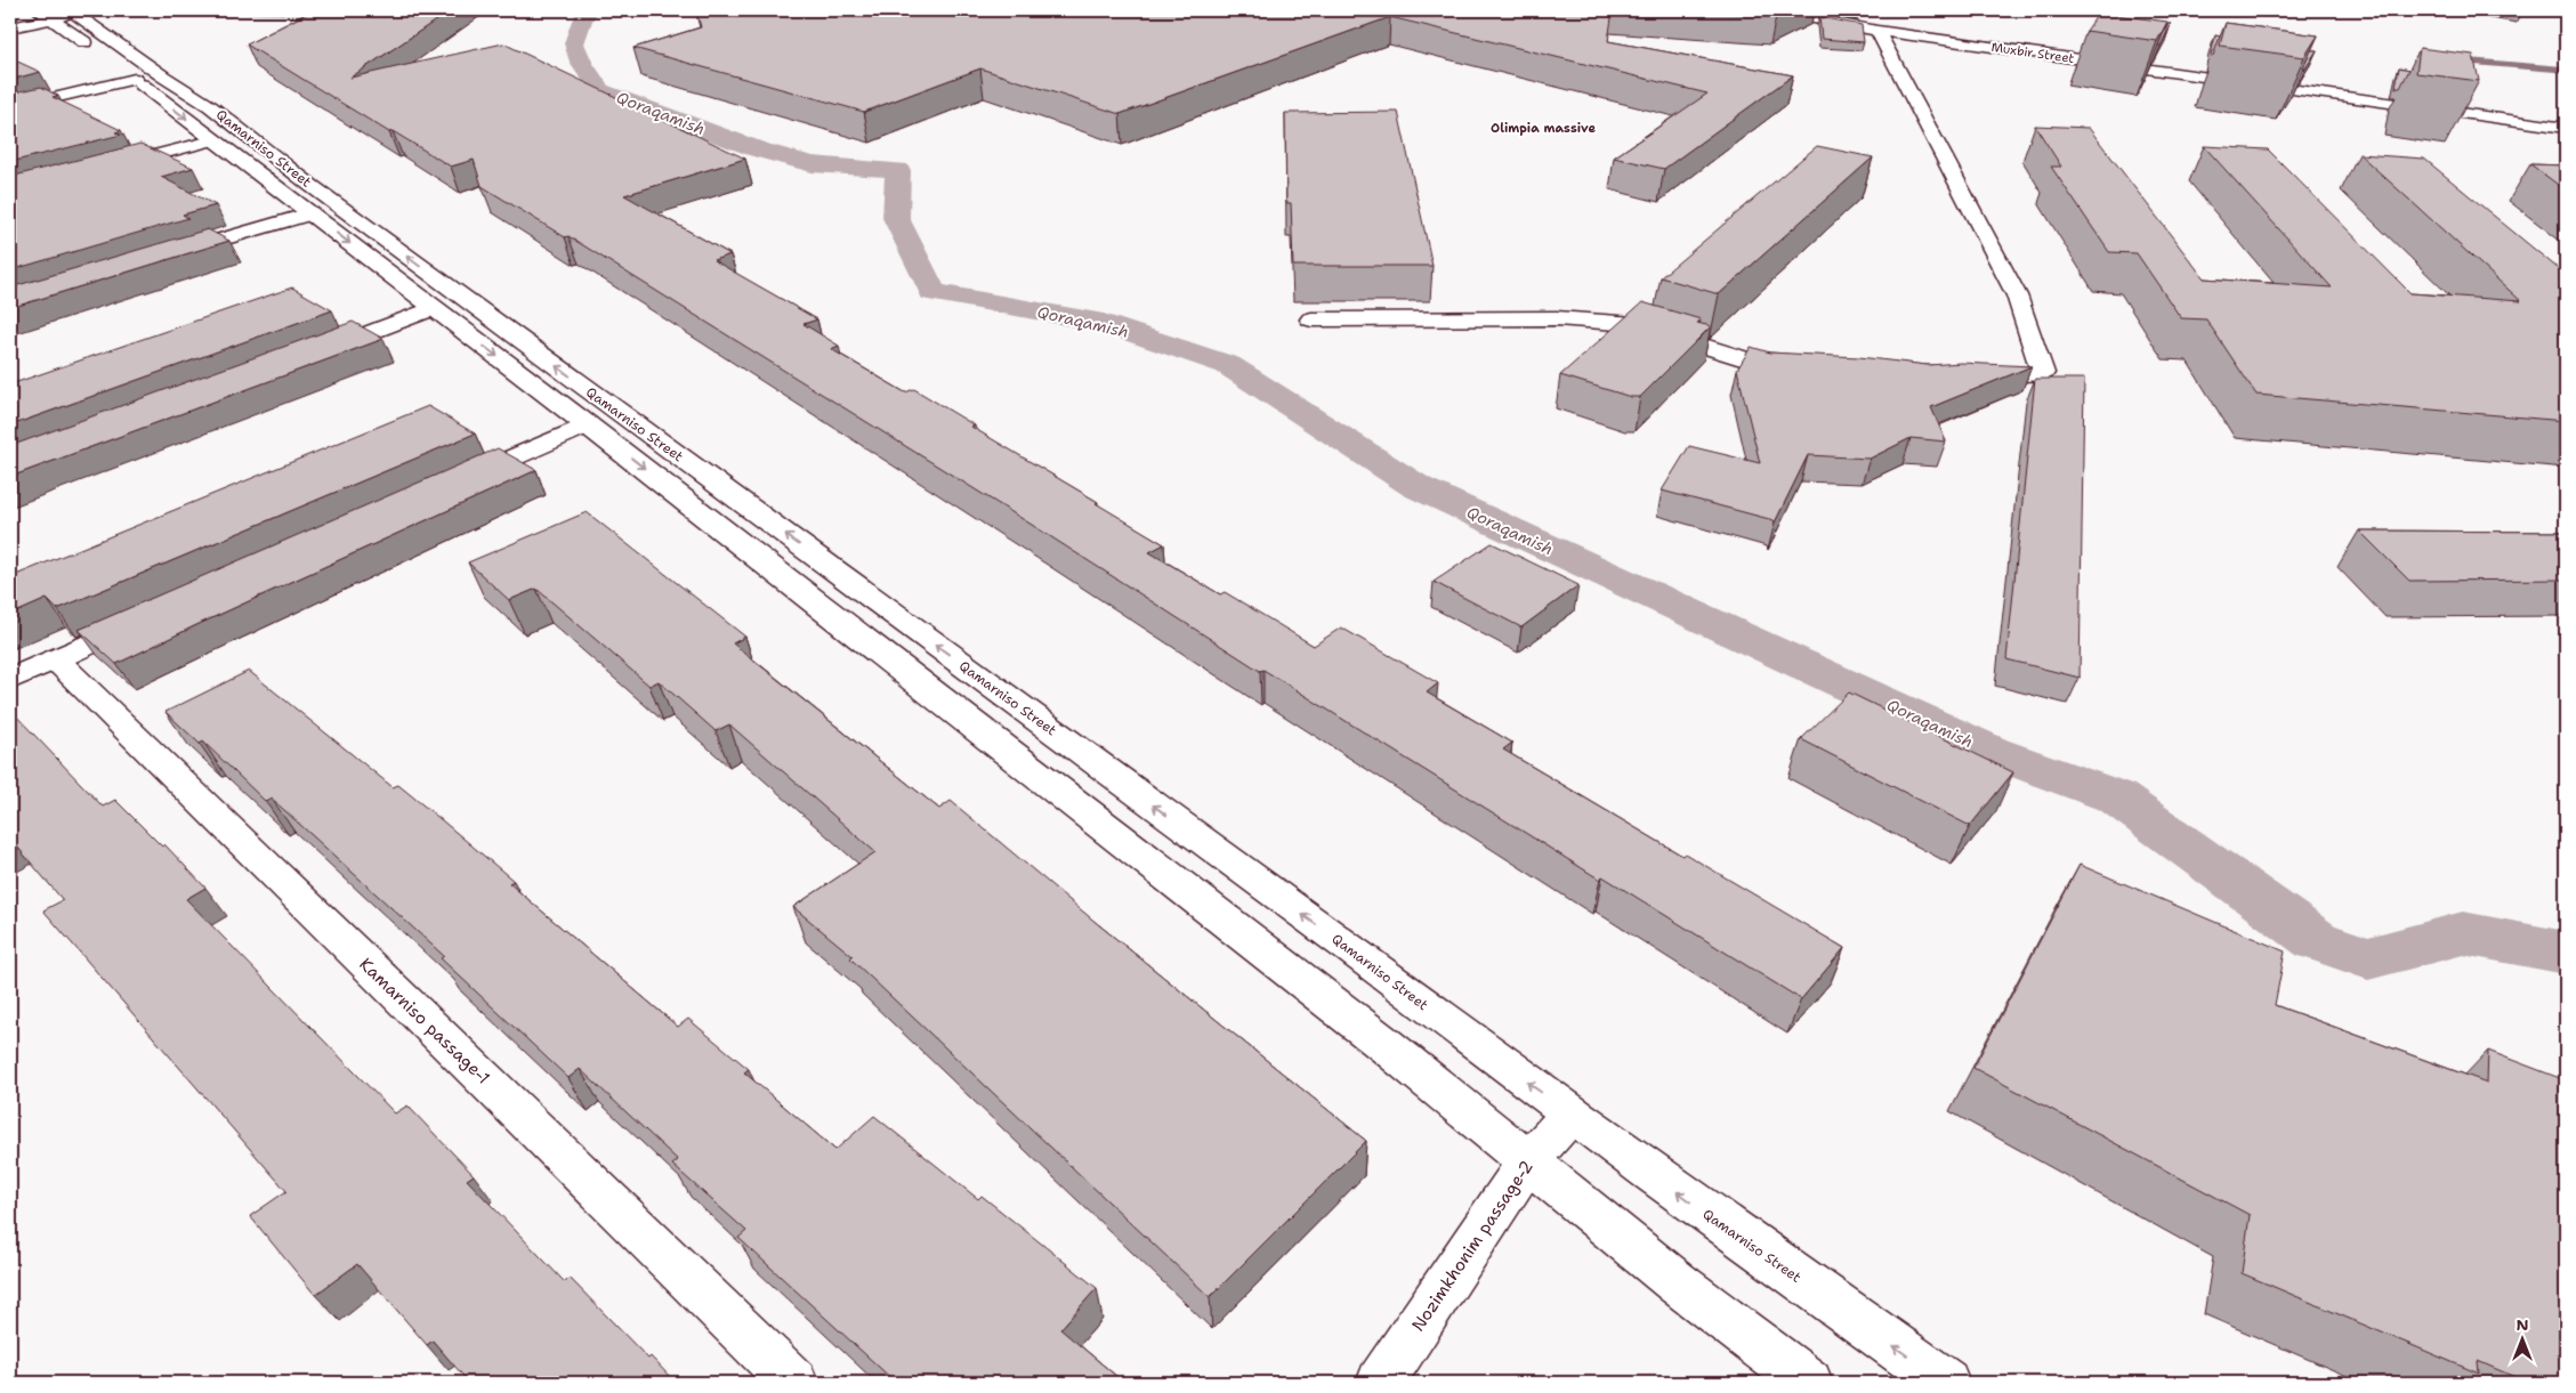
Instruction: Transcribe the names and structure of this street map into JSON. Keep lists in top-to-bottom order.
{
  "streets": {
    "main road": [
      "Muxbir Street",
      "Qamarniso Street",
      "Kamarniso passage-1",
      "Nozimkhonim passage-2"
    ]
  },
  "crossings": [
    ["Qamarniso Street", "Nozimkhonim passage-2"]
  ],
  "districts": ["Olimpia massive"],
  "water": ["Qoraqamish"],
  "north": "top"
}
